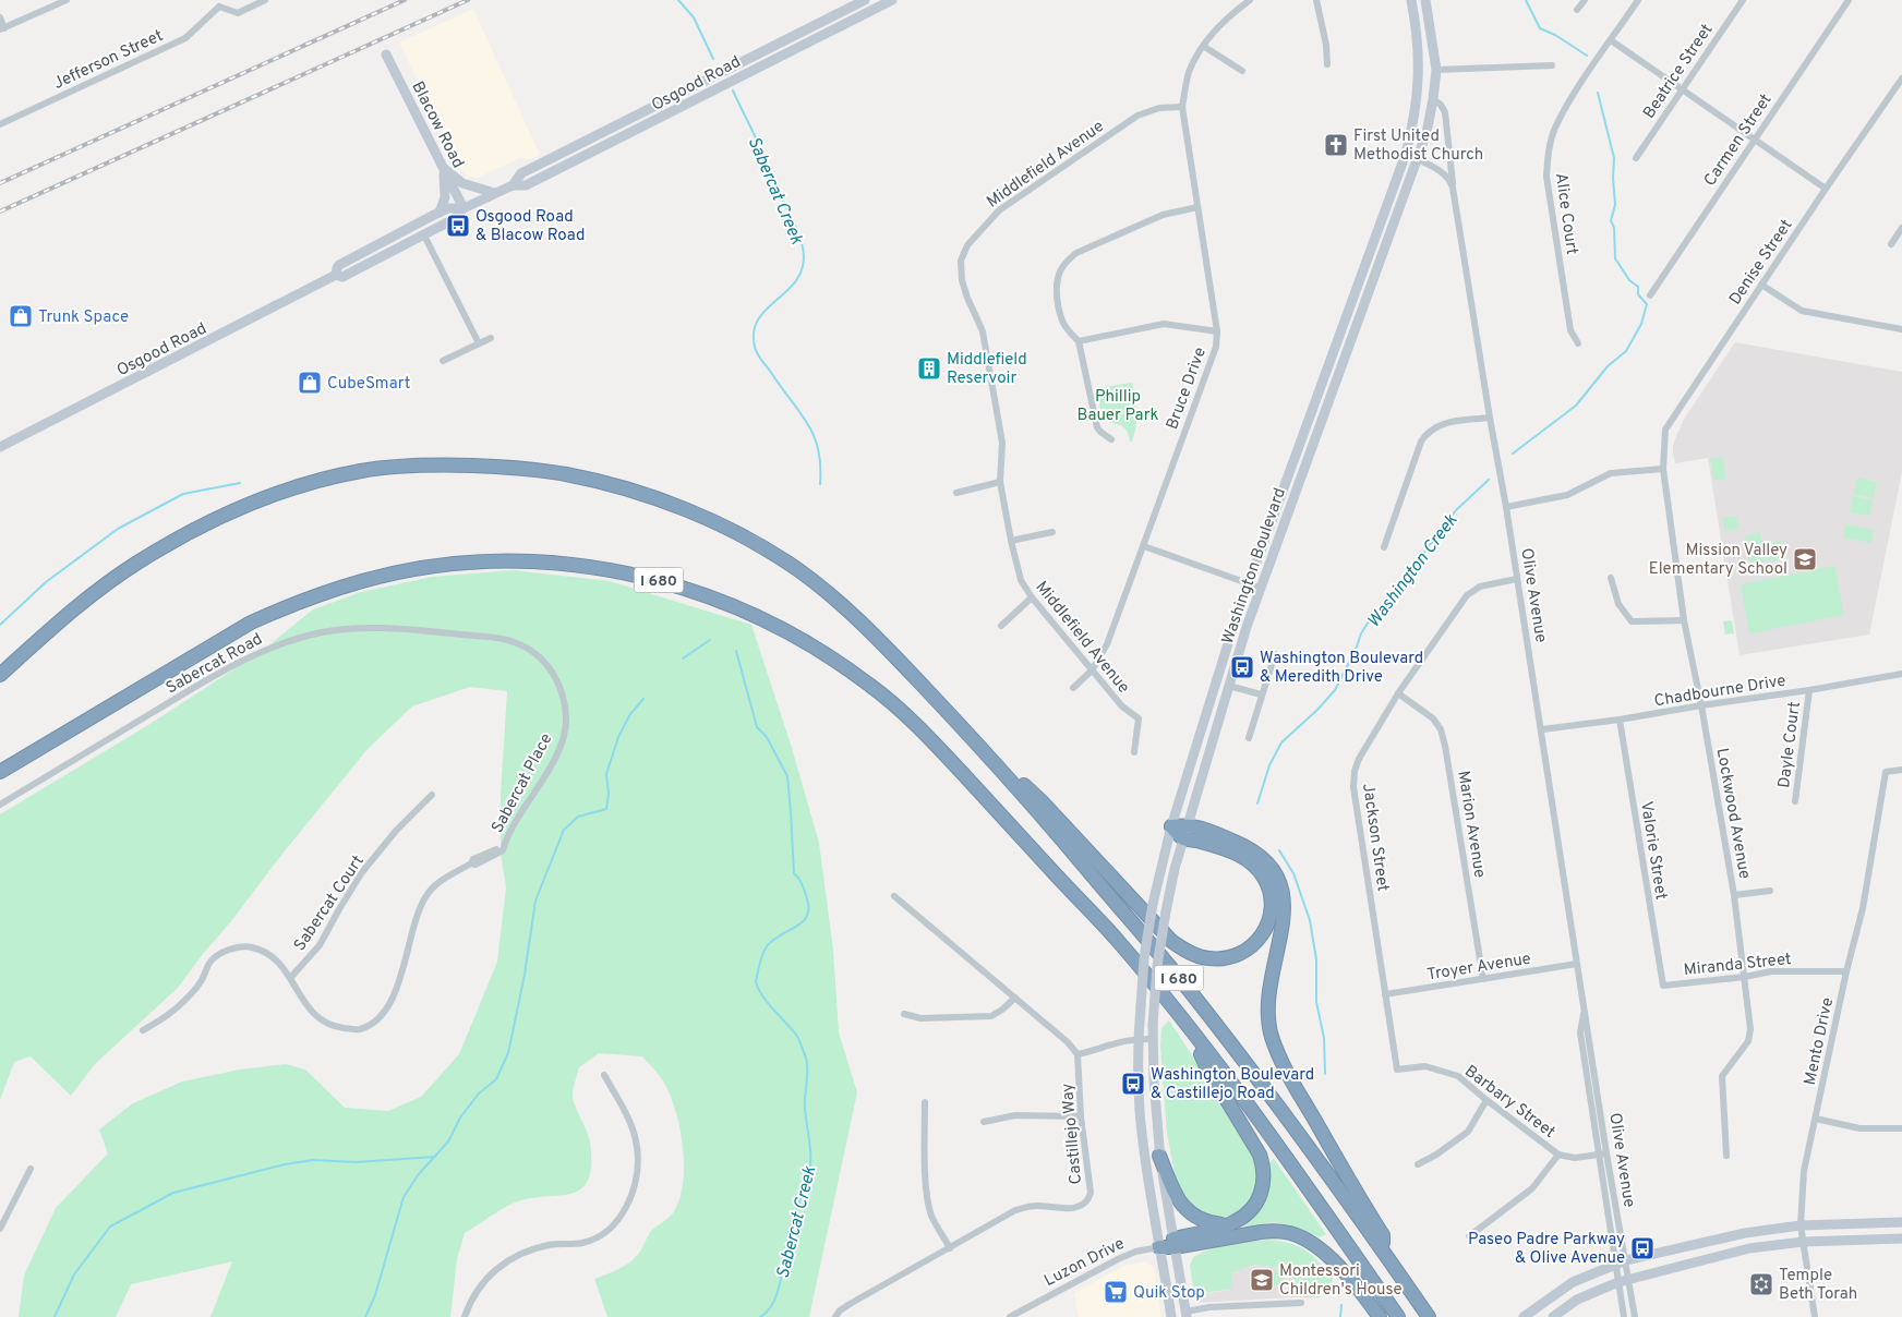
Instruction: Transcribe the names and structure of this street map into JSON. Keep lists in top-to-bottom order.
{
  "streets": {
    "highway": ["I 680"],
    "main road": ["Osgood Road", "Blacow Road", "Washington Boulevard"],
    "street": [
      "Jefferson Street",
      "Beatrice Street",
      "Carmen Street",
      "Middlefield Avenue",
      "Alice Court",
      "Denise Street",
      "Bruce Drive",
      "Olive Avenue",
      "Sabercat Road",
      "Chadbourne Drive",
      "Dayle Court",
      "Sabercat Place",
      "Lockwood Avenue",
      "Marion Avenue",
      "Jackson Street",
      "Valorie Street",
      "Sabercat Court",
      "Miranda Street",
      "Troyer Avenue",
      "Mento Drive",
      "Barbary Street",
      "Castillejo Way",
      "Luzon Drive"
    ]
  },
  "crossings": [
    ["Osgood Road", "Blacow Road"],
    ["Middlefield Avenue", "Bruce Drive"],
    ["Denise Street", "Lockwood Avenue"],
    ["Washington Boulevard", "Olive Avenue"],
    ["Washington Boulevard", "Luzon Drive"],
    ["Olive Avenue", "Chadbourne Drive"],
    ["Olive Avenue", "Jackson Street"],
    ["Olive Avenue", "Troyer Avenue"],
    ["Olive Avenue", "Barbary Street"],
    ["Sabercat Road", "Sabercat Place"],
    ["Chadbourne Drive", "Dayle Court"],
    ["Chadbourne Drive", "Lockwood Avenue"],
    ["Chadbourne Drive", "Valorie Street"],
    ["Sabercat Place", "Sabercat Court"],
    ["Lockwood Avenue", "Miranda Street"],
    ["Marion Avenue", "Jackson Street"],
    ["Marion Avenue", "Troyer Avenue"],
    ["Jackson Street", "Troyer Avenue"],
    ["Jackson Street", "Barbary Street"],
    ["Valorie Street", "Miranda Street"],
    ["Miranda Street", "Mento Drive"]
  ],
  "water": ["Sabercat Creek", "Washington Creek"],
  "parks": ["Phillip Bauer Park"],
  "places": {
    "church": ["First United Methodist Church"],
    "bus stop": [
      "Osgood Road & Blacow Road",
      "Washington Boulevard & Meredith Drive",
      "Washington Boulevard & Castillejo Road",
      "Paseo Padre Parkway & Olive Avenue"
    ],
    "shop": ["Trunk Space", "CubeSmart"],
    "building": ["Middlefield Reservoir"],
    "school or university": ["Mission Valley Elementary School", "Montessori Children's House"],
    "synagogue": ["Temple Beth Torah"],
    "supermarket": ["Quik Stop"]
  }
}
